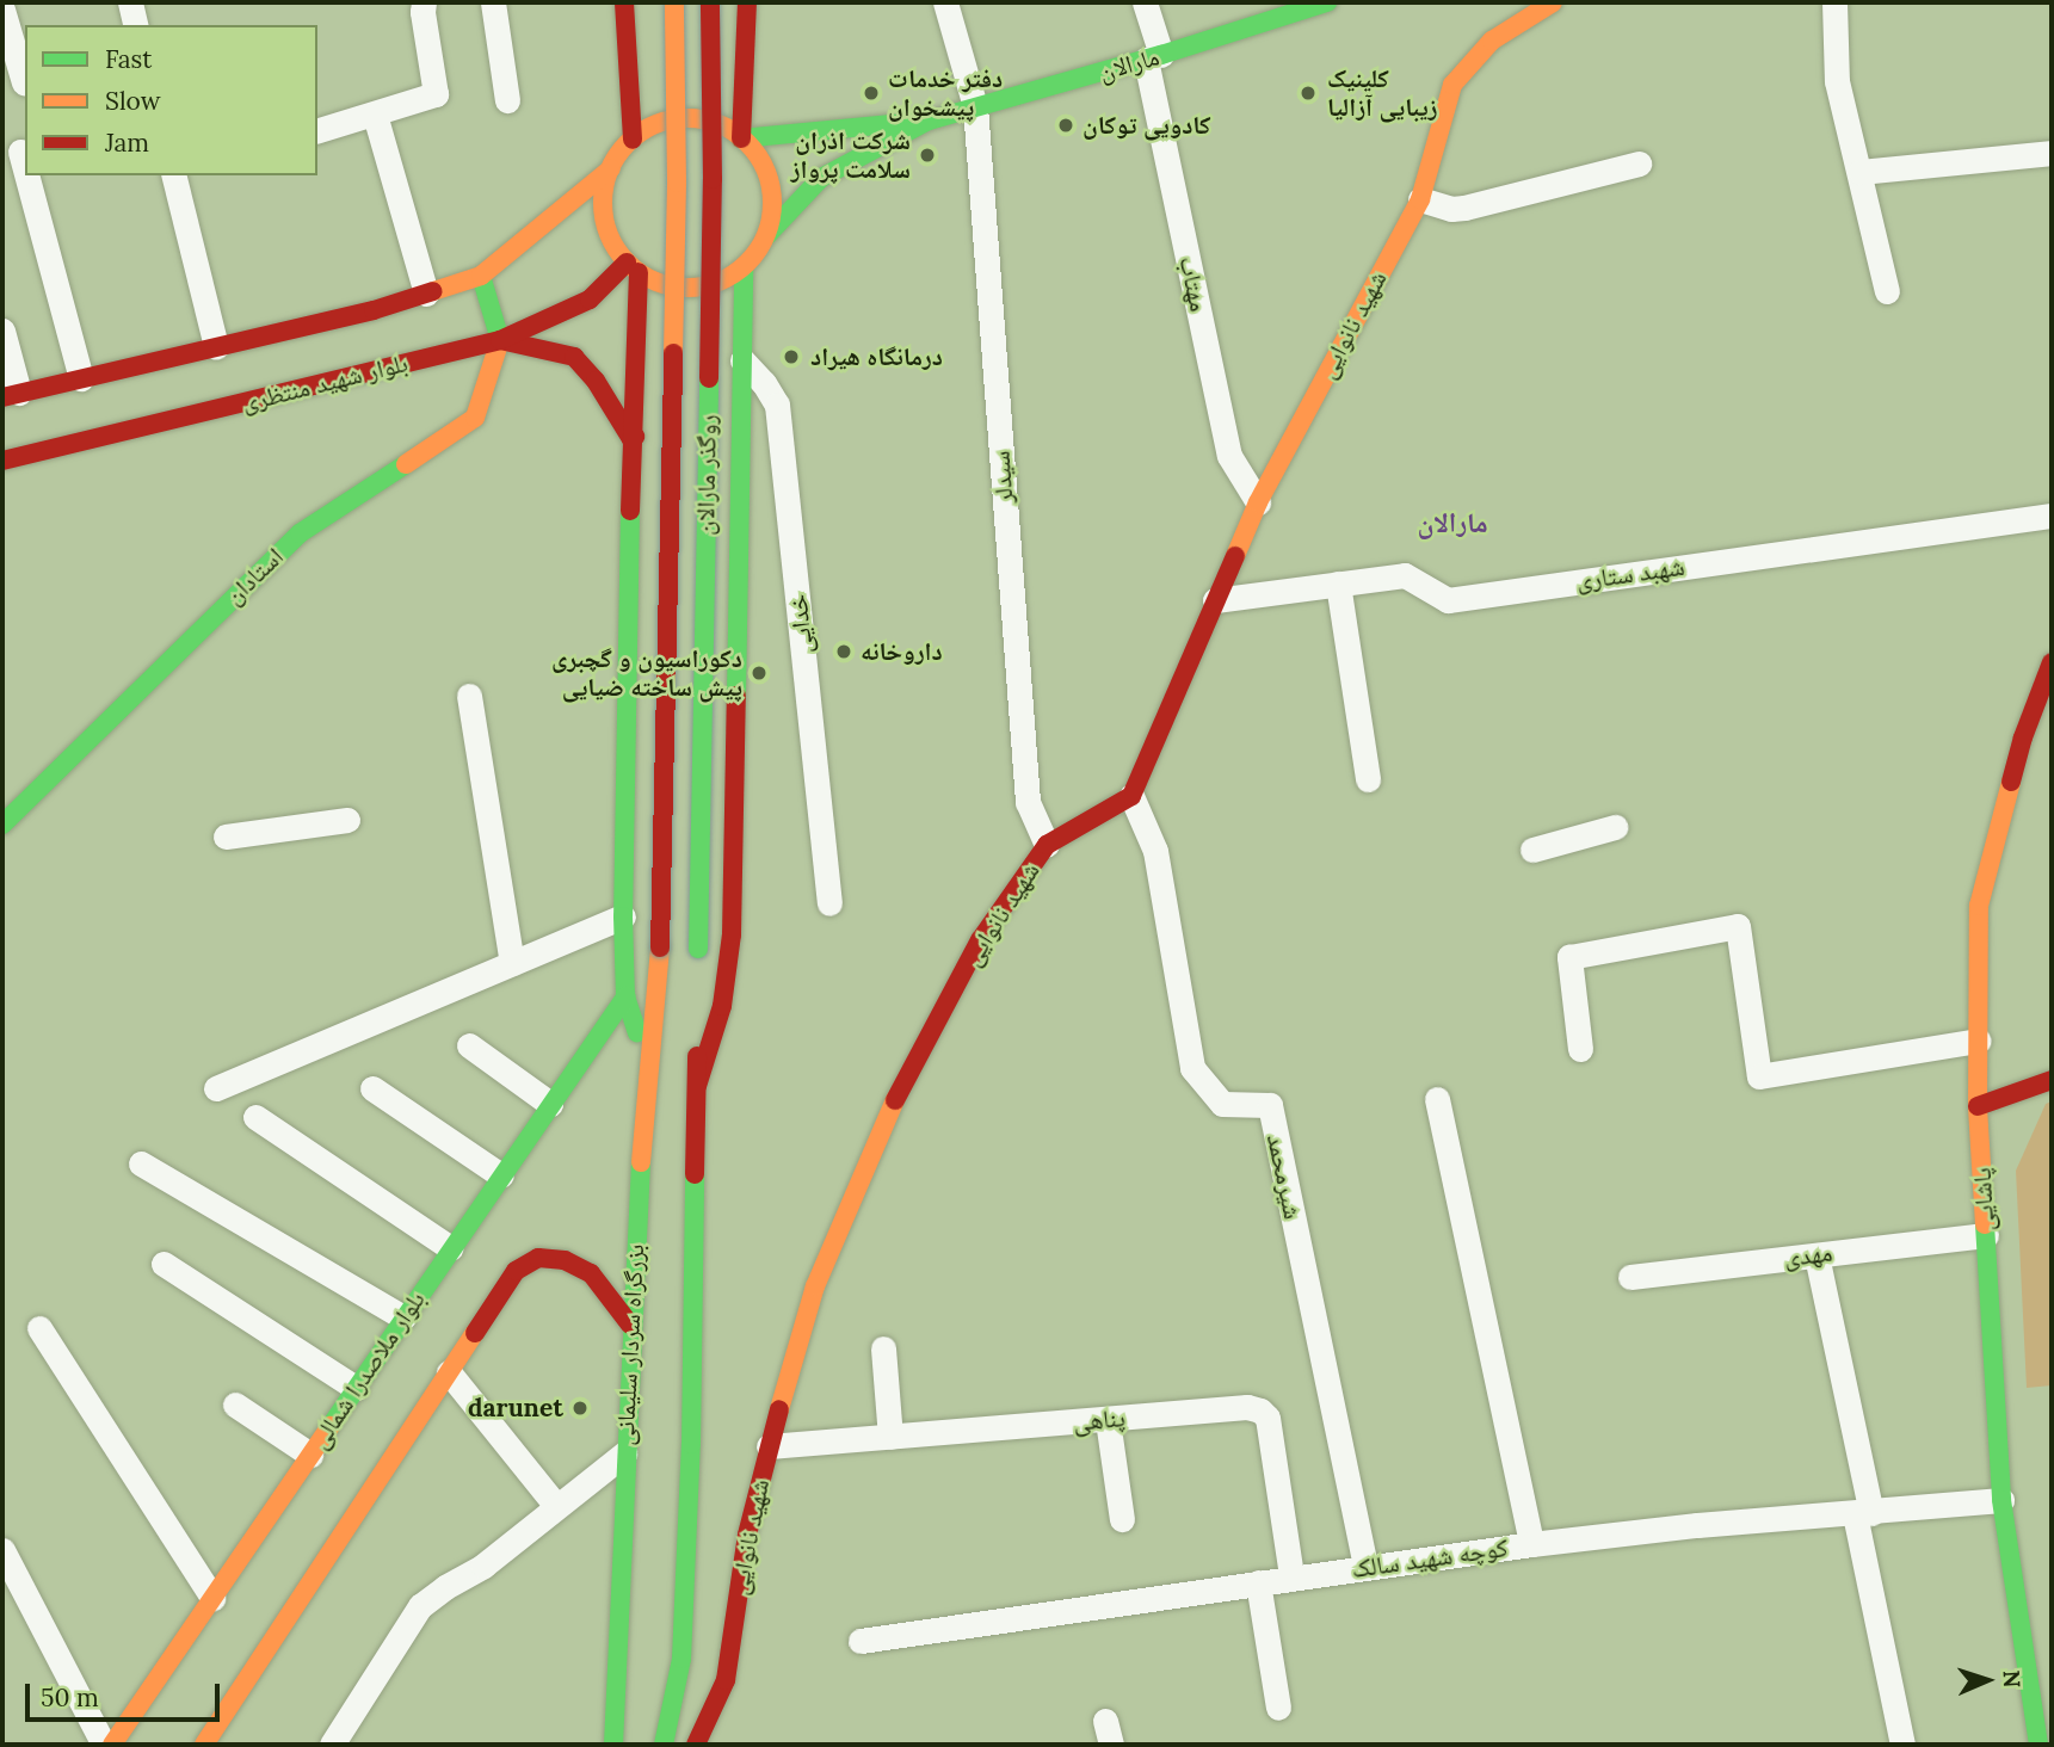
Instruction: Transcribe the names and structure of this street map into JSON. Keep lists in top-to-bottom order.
{
  "streets": {
    "main road": [
      "مارالان",
      "شهید نانوایی",
      "بلوار شهید منتظری",
      "روگذر مارالان",
      "استادان",
      "پاشایی",
      "بزرگراه سردار سلیمانی",
      "بلوار ملاصدرا شمالی"
    ],
    "street": [
      "مهتاب",
      "سیدلر",
      "شهبد ستاری",
      "خدایی",
      "شیرمحمد",
      "مهدی",
      "پناهی",
      "کوچه شهید سالک"
    ]
  },
  "crossings": [
    ["مارالان", "مهتاب"],
    ["مارالان", "سیدلر"],
    ["مهتاب", "شهید نانوایی"],
    ["شهید نانوایی", "سیدلر"],
    ["شهید نانوایی", "شهبد ستاری"],
    ["شهید نانوایی", "شیرمحمد"],
    ["شهید نانوایی", "پناهی"],
    ["بلوار شهید منتظری", "استادان"],
    ["روگذر مارالان", "بزرگراه سردار سلیمانی"],
    ["شیرمحمد", "کوچه شهید سالک"],
    ["پاشایی", "مهدی"],
    ["پاشایی", "کوچه شهید سالک"],
    ["پناهی", "کوچه شهید سالک"]
  ],
  "districts": ["مارالان"],
  "places": [
    "دفتر خدمات پیشخوان",
    "کلینیک زیبایی آزالیا",
    "کادویی توکان",
    "شرکت اذران سلامت پرواز",
    "درمانگاه هیراد",
    "داروخانه",
    "دکوراسیون و گچبری پیش ساخته ضیایی",
    "darunet"
  ],
  "legend": ["Fast", "Slow", "Jam"],
  "scale_bar": "50 m",
  "north": "right"
}
